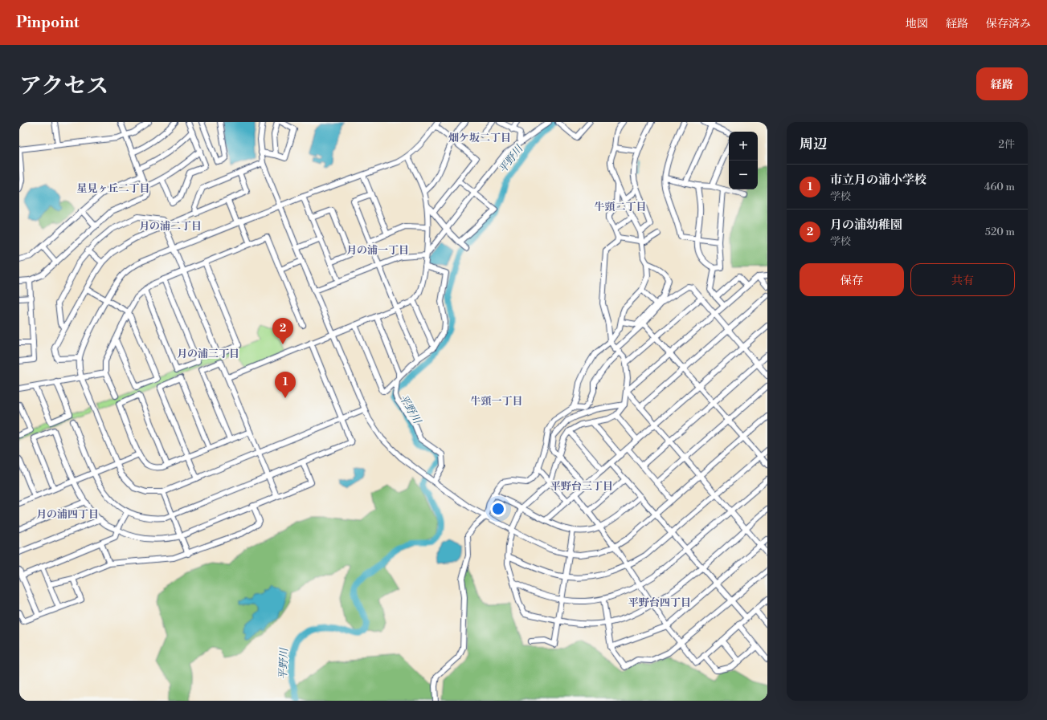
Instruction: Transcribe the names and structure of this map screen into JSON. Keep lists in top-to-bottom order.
{
  "districts": [
    "畑ケ坂二丁目",
    "星見ヶ丘二丁目",
    "牛頸二丁目",
    "月の浦二丁目",
    "月の浦一丁目",
    "月の浦三丁目",
    "牛頸一丁目",
    "平野台三丁目",
    "月の浦四丁目",
    "平野台四丁目"
  ],
  "water": ["平野川"],
  "page": {
    "header": "Pinpoint",
    "nav": ["地図", "経路", "保存済み"],
    "title": "アクセス",
    "buttons": [
      "経路",
      ["保存", "共有"]
    ],
    "heading": ["周辺", "2件"],
    "map_buttons": ["+", "−"],
    "list": [
      {
        "mark": "1",
        "name": "市立月の浦小学校",
        "note": "学校",
        "value": "460 m"
      },
      {
        "mark": "2",
        "name": "月の浦幼稚園",
        "note": "学校",
        "value": "520 m"
      }
    ],
    "pins": ["2", "1"]
  }
}
